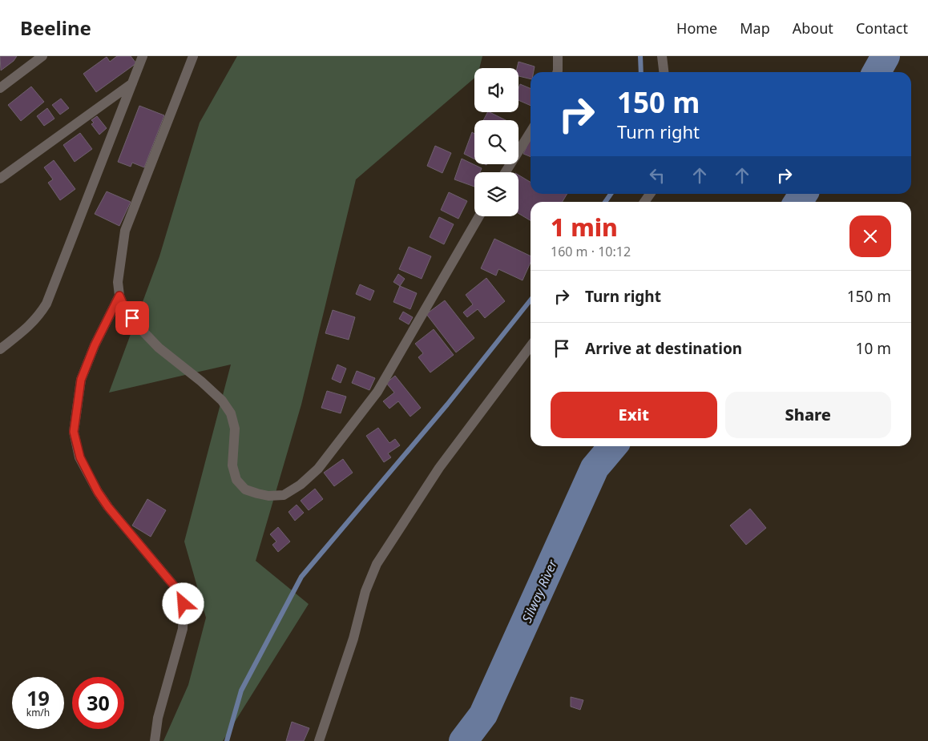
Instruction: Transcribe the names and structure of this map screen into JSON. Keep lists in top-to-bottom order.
{
  "water": ["Silway River"],
  "page": {
    "header": "Beeline",
    "nav": [
      "Home",
      "Map",
      "About",
      "Contact"
    ],
    "turn": ["150 m", "Turn right"],
    "heading": ["1 min", "160 m · 10:12"],
    "list": [
      {
        "name": "Turn right",
        "value": "150 m"
      },
      {
        "name": "Arrive at destination",
        "value": "10 m"
      }
    ],
    "buttons": ["Exit", "Share"],
    "speed": "19 km/h",
    "limit": "30"
  }
}
